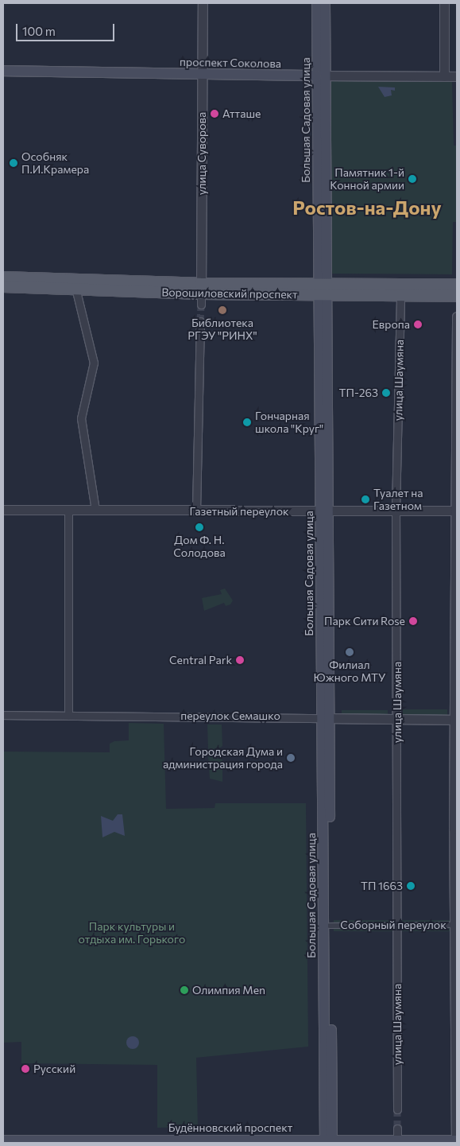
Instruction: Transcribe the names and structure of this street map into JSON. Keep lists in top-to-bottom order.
{
  "streets": {
    "main road": [
      "проспект Соколова",
      "Большая Садовая улица",
      "Ворошиловский проспект",
      "Будённовский проспект"
    ],
    "street": [
      "улица Суворова",
      "улица Шаумяна",
      "Газетный переулок",
      "переулок Семашко",
      "Соборный переулок"
    ]
  },
  "crossings": [
    ["проспект Соколова", "Большая Садовая улица"],
    ["проспект Соколова", "улица Суворова"],
    ["Большая Садовая улица", "Ворошиловский проспект"],
    ["Большая Садовая улица", "Газетный переулок"],
    ["Большая Садовая улица", "переулок Семашко"],
    ["Большая Садовая улица", "Соборный переулок"],
    ["Большая Садовая улица", "Будённовский проспект"],
    ["улица Суворова", "Ворошиловский проспект"],
    ["Ворошиловский проспект", "улица Шаумяна"],
    ["улица Шаумяна", "Газетный переулок"],
    ["улица Шаумяна", "переулок Семашко"],
    ["улица Шаумяна", "Соборный переулок"]
  ],
  "districts": ["Ростов-на-Дону"],
  "parks": ["Парк культуры и отдыха им. Горького"],
  "places": [
    "Атташе",
    "Особняк П.И.Крамера",
    "Памятник 1-й Конной армии",
    "Библиотека РГЭУ \"РИНХ\"",
    "Европа",
    "ТП-263",
    "Гончарная школа \"Круг\"",
    "Туалет на Газетном",
    "Дом Ф. Н. Солодова",
    "Парк Сити Rose",
    "Филиал Южного МТУ",
    "Central Park",
    "Городская Дума и администрация города",
    "ТП 1663",
    "Олимпия Men",
    "Русский"
  ],
  "scale_bar": "100 m"
}
